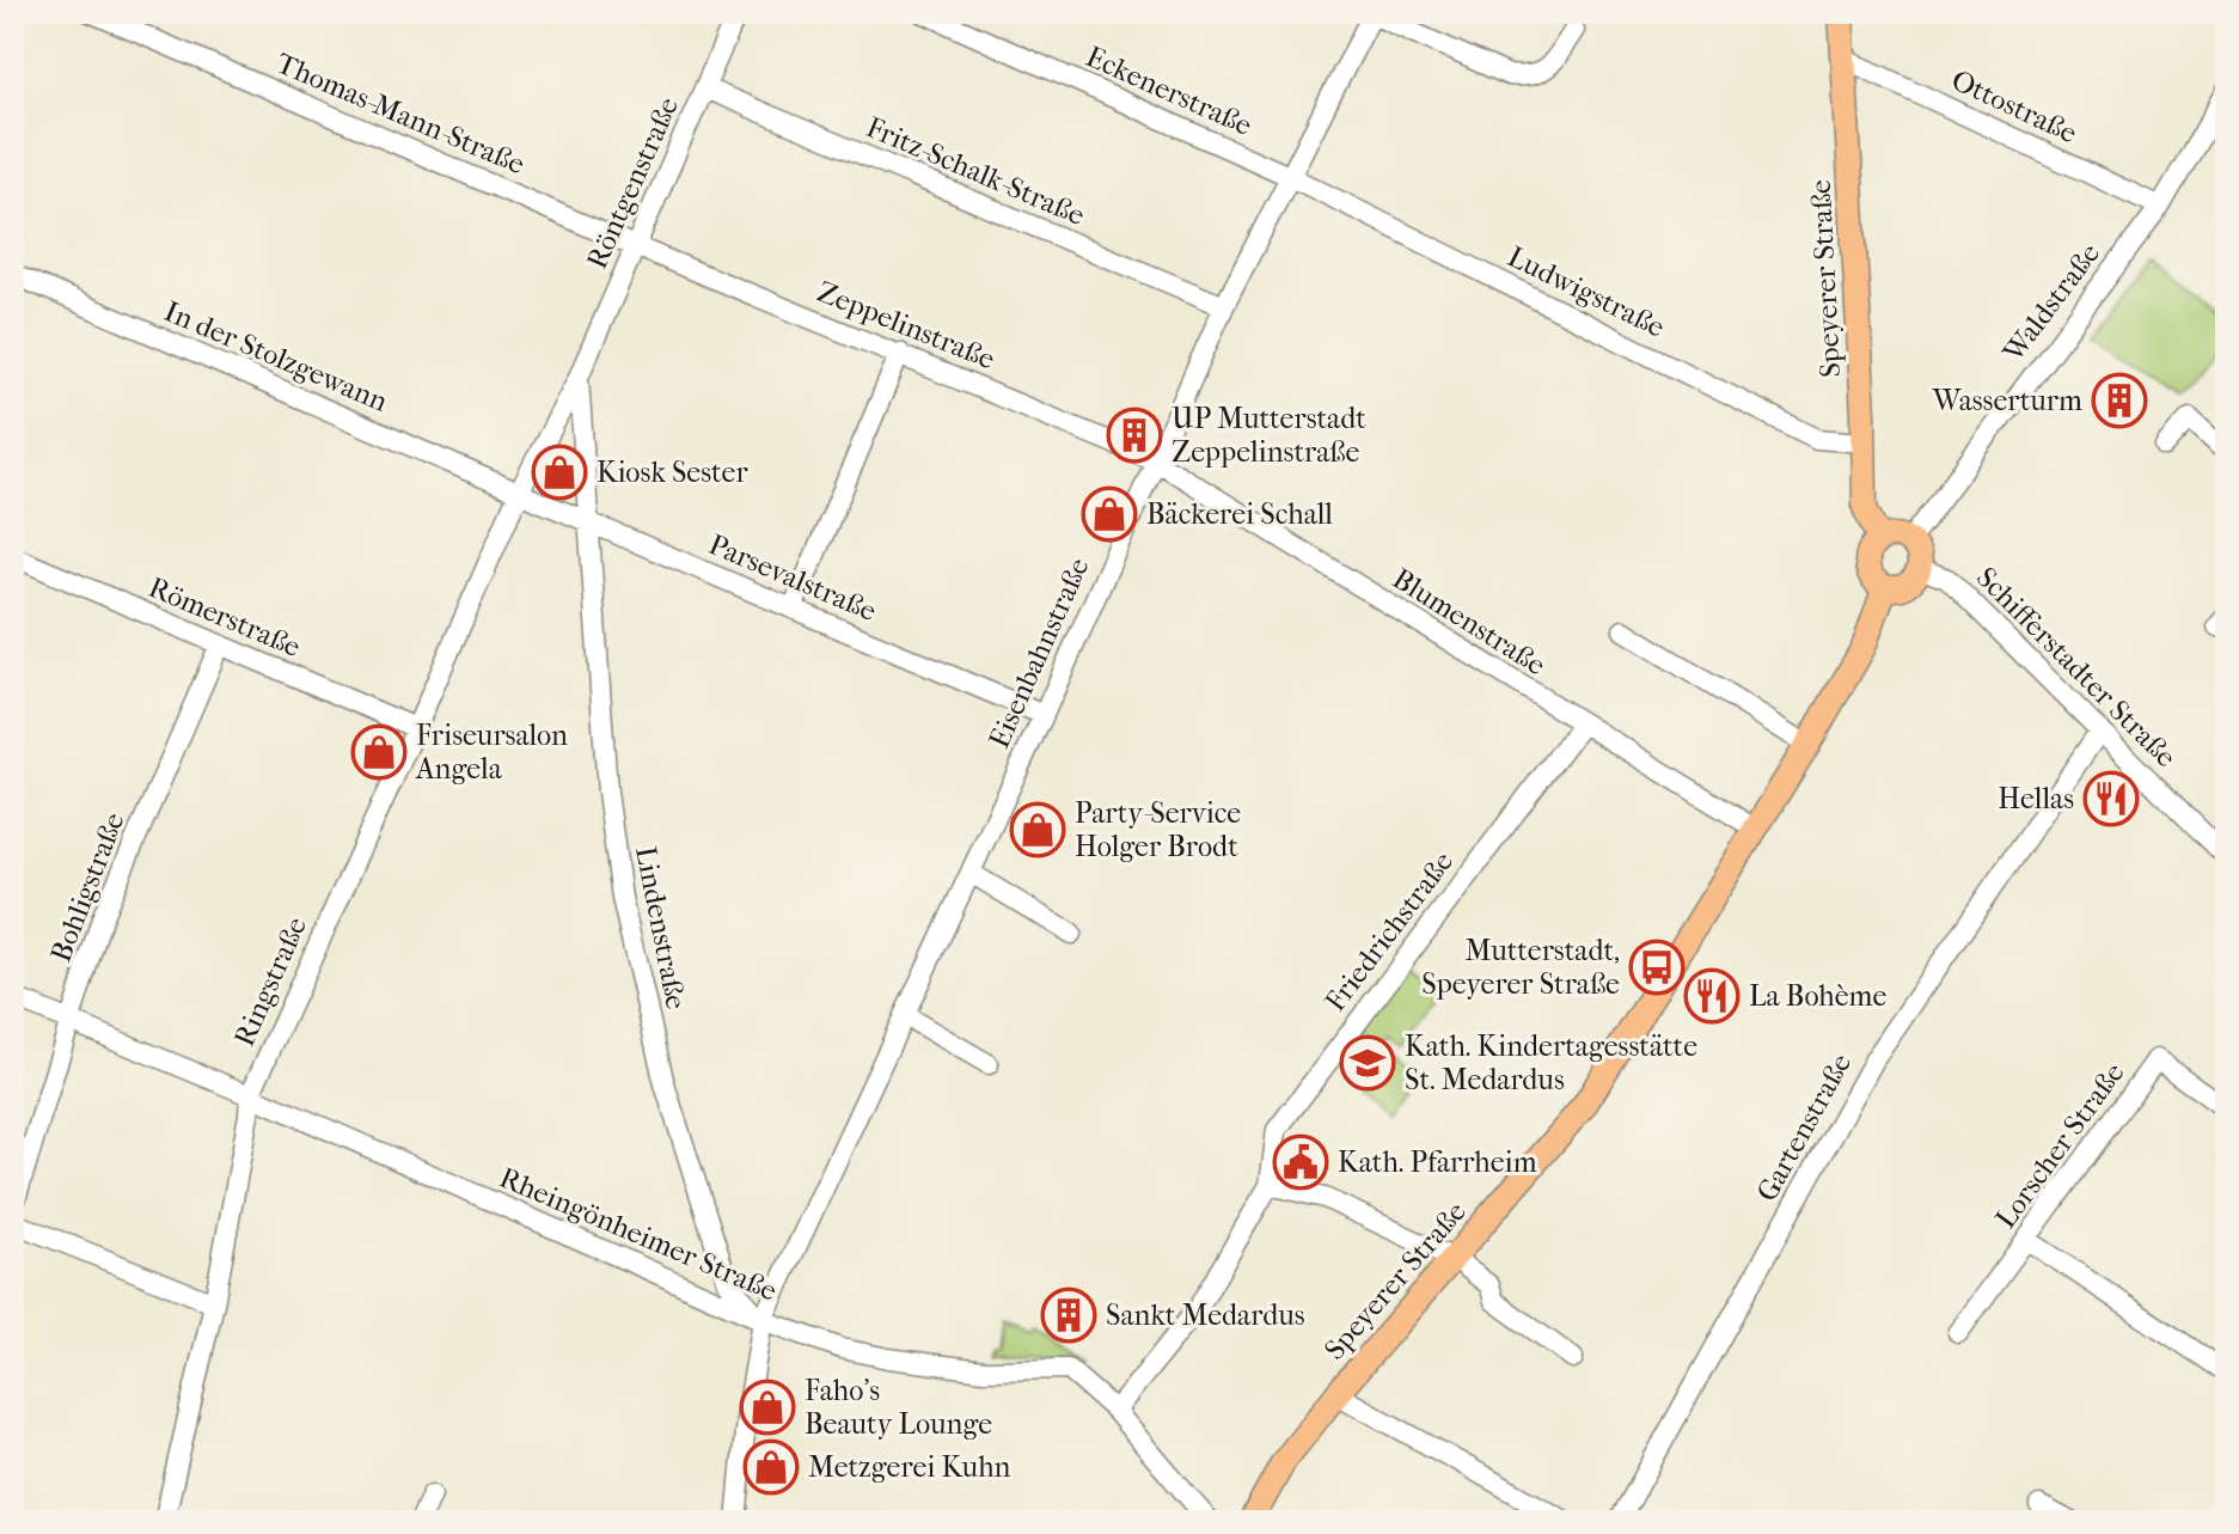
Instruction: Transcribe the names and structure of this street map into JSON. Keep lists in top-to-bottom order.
{
  "streets": {
    "main road": ["Speyerer Straße"],
    "street": [
      "Eckenerstraße",
      "Ottostraße",
      "Thomas-Mann-Straße",
      "Fritz-Schalk-Straße",
      "Röntgenstraße",
      "Ludwigstraße",
      "Waldstraße",
      "Zeppelinstraße",
      "In der Stolzgewann",
      "Parsevalstraße",
      "Römerstraße",
      "Blumenstraße",
      "Eisenbahnstraße",
      "Schifferstadter Straße",
      "Bohligstraße",
      "Lindenstraße",
      "Friedrichstraße",
      "Ringstraße",
      "Gartenstraße",
      "Lorscher Straße",
      "Rheingönheimer Straße"
    ]
  },
  "crossings": [
    ["Eckenerstraße", "Ludwigstraße"],
    ["Eckenerstraße", "Eisenbahnstraße"],
    ["Ottostraße", "Speyerer Straße"],
    ["Ottostraße", "Waldstraße"],
    ["Thomas-Mann-Straße", "Röntgenstraße"],
    ["Thomas-Mann-Straße", "Zeppelinstraße"],
    ["Fritz-Schalk-Straße", "Röntgenstraße"],
    ["Fritz-Schalk-Straße", "Eisenbahnstraße"],
    ["Röntgenstraße", "Zeppelinstraße"],
    ["Röntgenstraße", "In der Stolzgewann"],
    ["Röntgenstraße", "Parsevalstraße"],
    ["Röntgenstraße", "Lindenstraße"],
    ["Röntgenstraße", "Ringstraße"],
    ["Speyerer Straße", "Ludwigstraße"],
    ["Speyerer Straße", "Waldstraße"],
    ["Speyerer Straße", "Blumenstraße"],
    ["Speyerer Straße", "Schifferstadter Straße"],
    ["Ludwigstraße", "Eisenbahnstraße"],
    ["Waldstraße", "Schifferstadter Straße"],
    ["Zeppelinstraße", "Blumenstraße"],
    ["Zeppelinstraße", "Eisenbahnstraße"],
    ["In der Stolzgewann", "Parsevalstraße"],
    ["In der Stolzgewann", "Ringstraße"],
    ["Parsevalstraße", "Eisenbahnstraße"],
    ["Parsevalstraße", "Lindenstraße"],
    ["Parsevalstraße", "Ringstraße"],
    ["Römerstraße", "Bohligstraße"],
    ["Römerstraße", "Ringstraße"],
    ["Blumenstraße", "Eisenbahnstraße"],
    ["Blumenstraße", "Friedrichstraße"],
    ["Eisenbahnstraße", "Lindenstraße"],
    ["Eisenbahnstraße", "Rheingönheimer Straße"],
    ["Schifferstadter Straße", "Gartenstraße"],
    ["Bohligstraße", "Rheingönheimer Straße"],
    ["Lindenstraße", "Rheingönheimer Straße"],
    ["Ringstraße", "Rheingönheimer Straße"]
  ],
  "places": {
    "building": ["Wasserturm", "UP Mutterstadt Zeppelinstraße", "Sankt Medardus"],
    "shop": [
      "Kiosk Sester",
      "Bäckerei Schall",
      "Friseursalon Angela",
      "Party-Service Holger Brodt",
      "Faho's Beauty Lounge",
      "Metzgerei Kuhn"
    ],
    "restaurant": ["Hellas", "La Bohème"],
    "bus stop": ["Mutterstadt, Speyerer Straße"],
    "school or university": ["Kath. Kindertagesstätte St. Medardus"],
    "public building": ["Kath. Pfarrheim"]
  }
}
